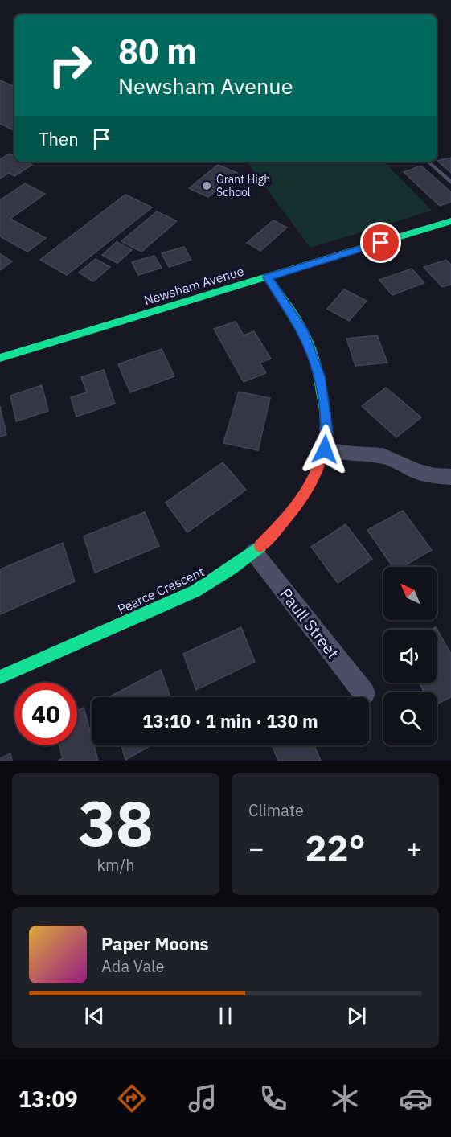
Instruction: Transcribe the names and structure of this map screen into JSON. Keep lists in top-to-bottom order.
{
  "streets": {
    "street": ["Newsham Avenue", "Pearce Crescent", "Paull Street"]
  },
  "crossings": [
    ["Newsham Avenue", "Pearce Crescent"],
    ["Pearce Crescent", "Paull Street"]
  ],
  "places": ["Grant High School"],
  "north": "top left",
  "page": {
    "turn": ["80 m", "Newsham Avenue"],
    "then": "Then",
    "limit": "40",
    "trip": "13:10 · 1 min · 130 m",
    "tile": [
      ["38", "km/h"],
      "Climate"
    ],
    "heat": ["−", "22°", "+"],
    "song": ["Paper Moons", "Ada Vale"],
    "tabs": "13:09"
  }
}
